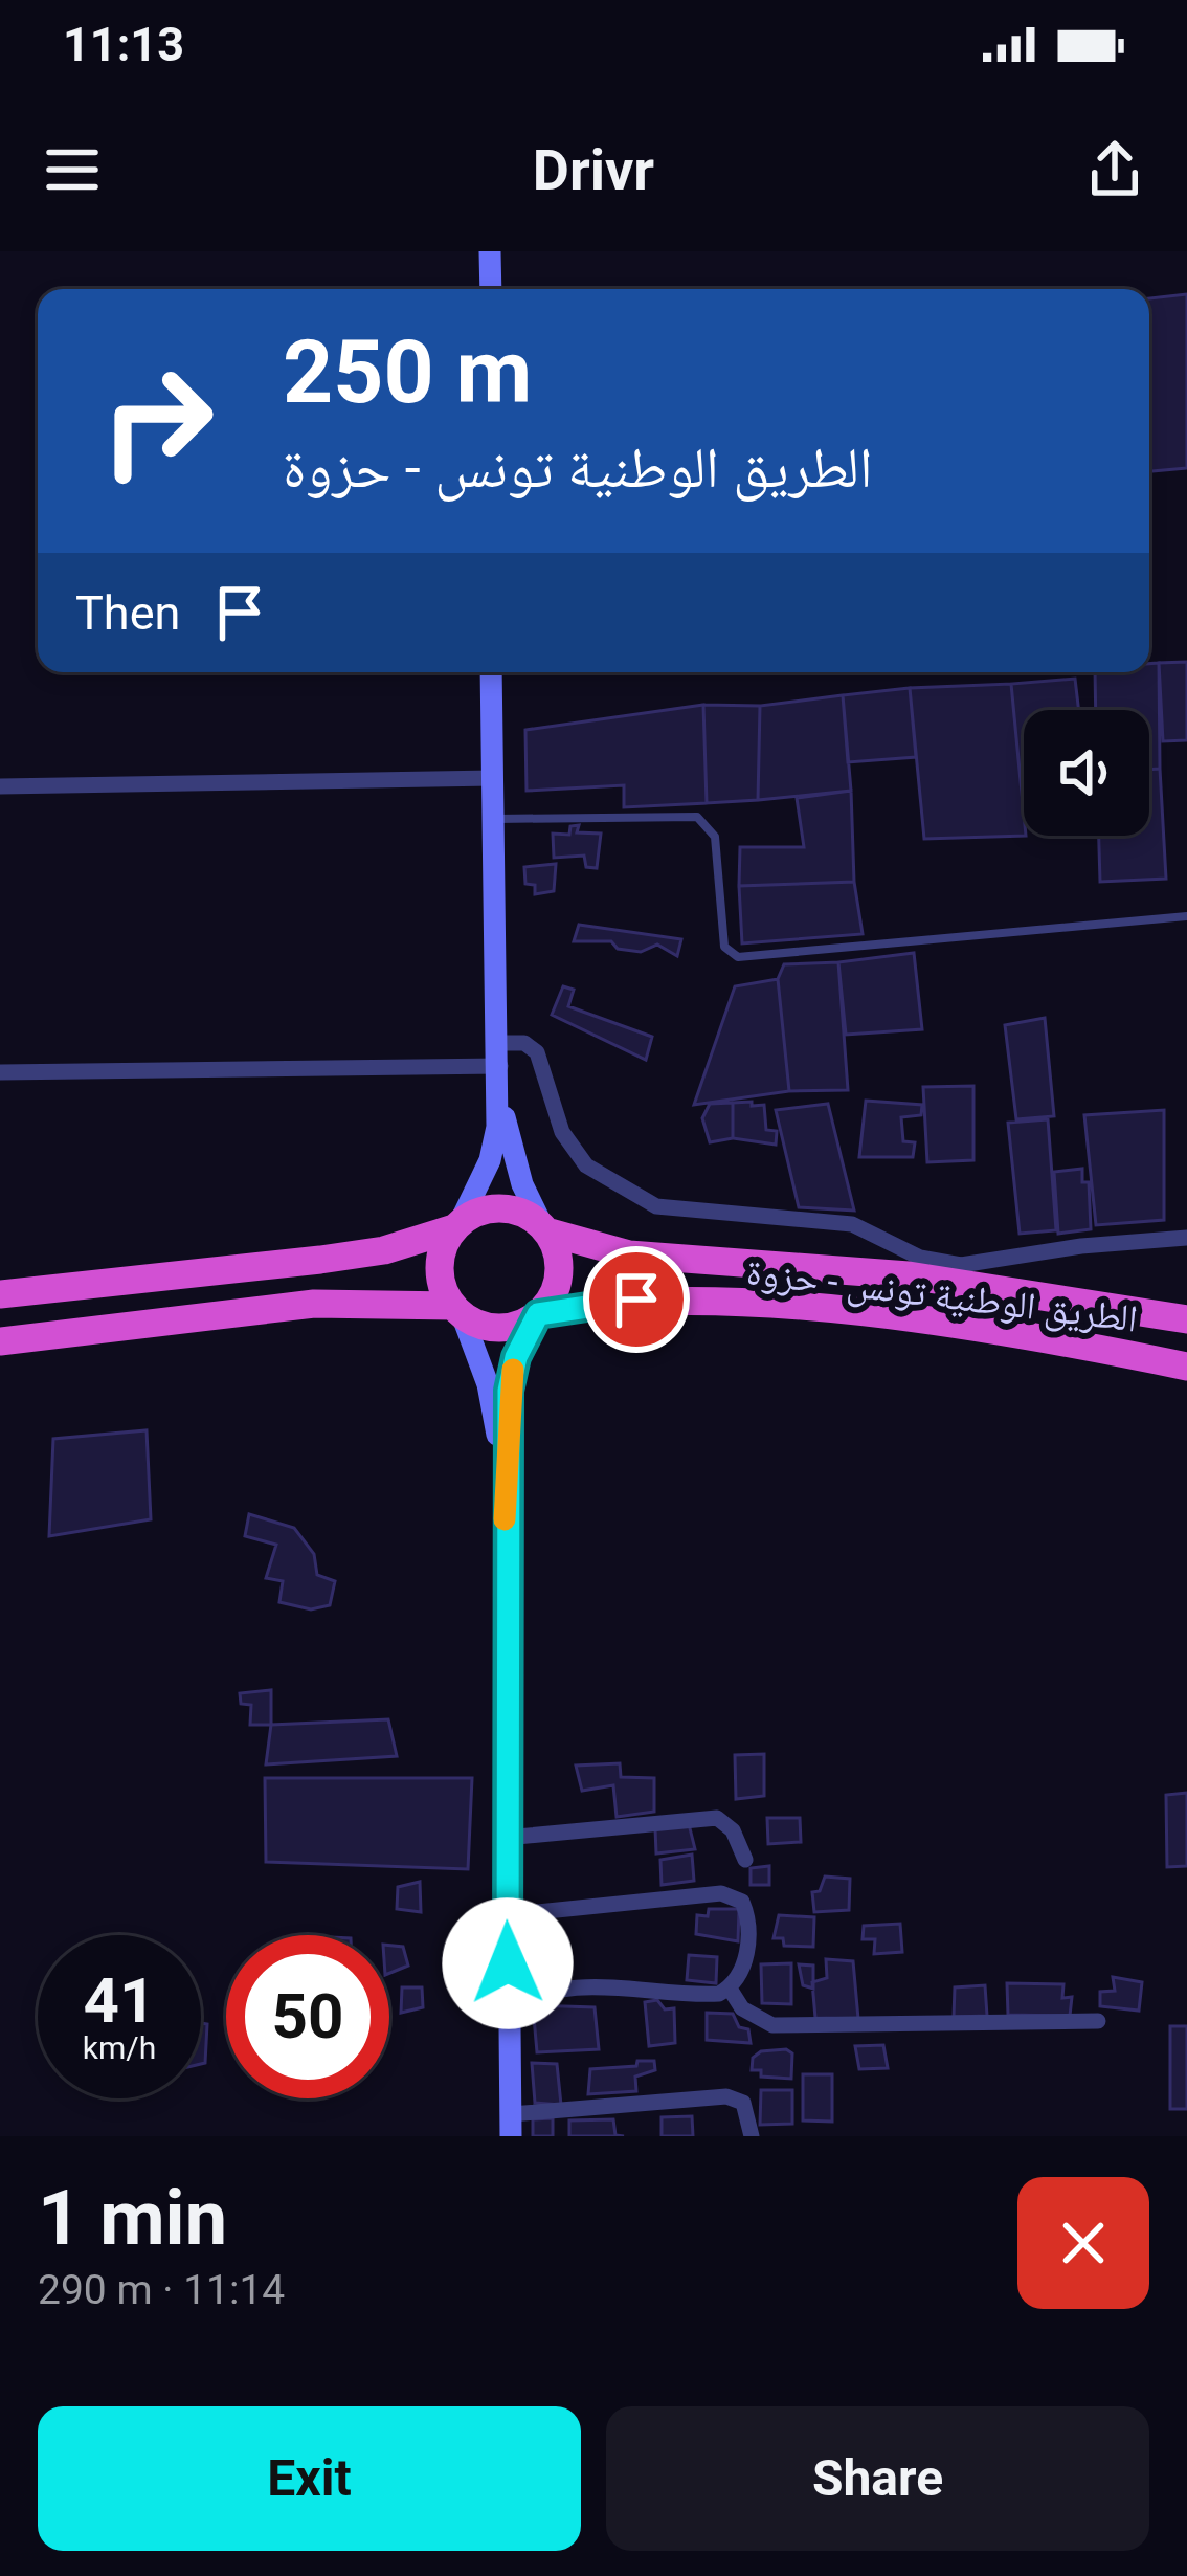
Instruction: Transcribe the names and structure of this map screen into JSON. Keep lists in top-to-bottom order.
{
  "streets": {
    "highway": ["الطريق الوطنية تونس - حزوة"]
  },
  "page": {
    "status": "11:13",
    "header": "Drivr",
    "turn": ["250 m", "الطريق الوطنية تونس - حزوة"],
    "then": "Then",
    "speed": "41 km/h",
    "limit": "50",
    "heading": ["1 min", "290 m · 11:14"],
    "buttons": ["Exit", "Share"]
  }
}
